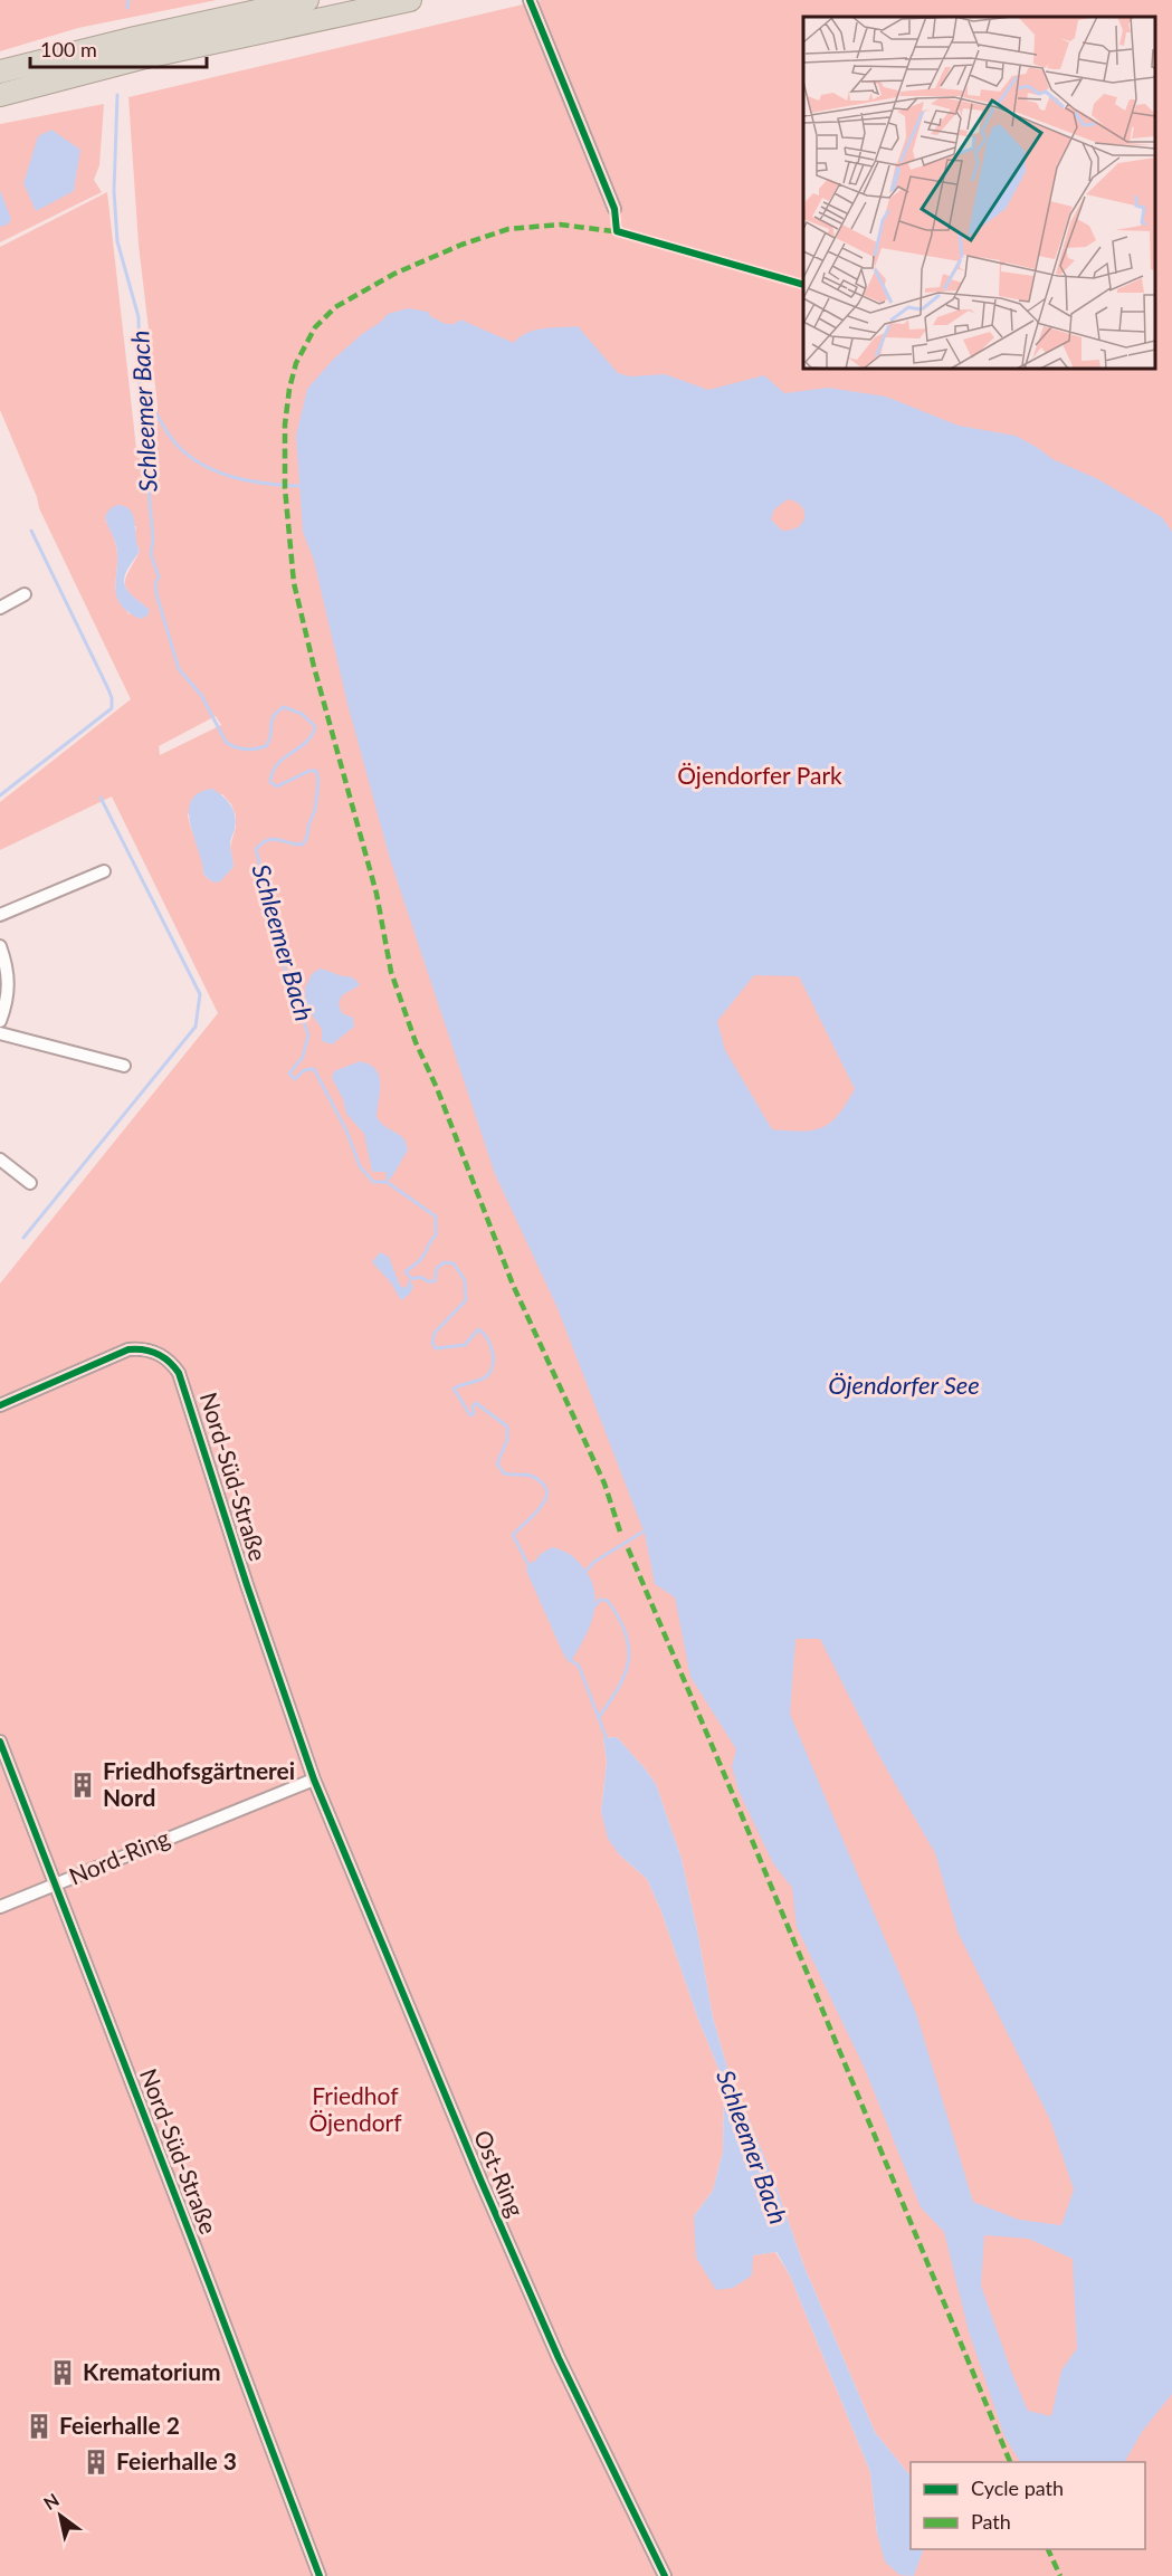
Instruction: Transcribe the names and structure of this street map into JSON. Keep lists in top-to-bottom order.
{
  "streets": {
    "street": ["Nord-Süd-Straße", "Nord-Ring", "Ost-Ring"]
  },
  "crossings": [
    ["Nord-Süd-Straße", "Nord-Ring"],
    ["Nord-Süd-Straße", "Ost-Ring"],
    ["Nord-Ring", "Ost-Ring"]
  ],
  "water": ["Schleemer Bach", "Öjendorfer See"],
  "parks": ["Öjendorfer Park", "Friedhof Öjendorf"],
  "places": {
    "building": [
      "Friedhofsgärtnerei Nord",
      "Krematorium",
      "Feierhalle 2",
      "Feierhalle 3"
    ]
  },
  "legend": ["Cycle path", "Path"],
  "scale_bar": "100 m",
  "north": "top left"
}
